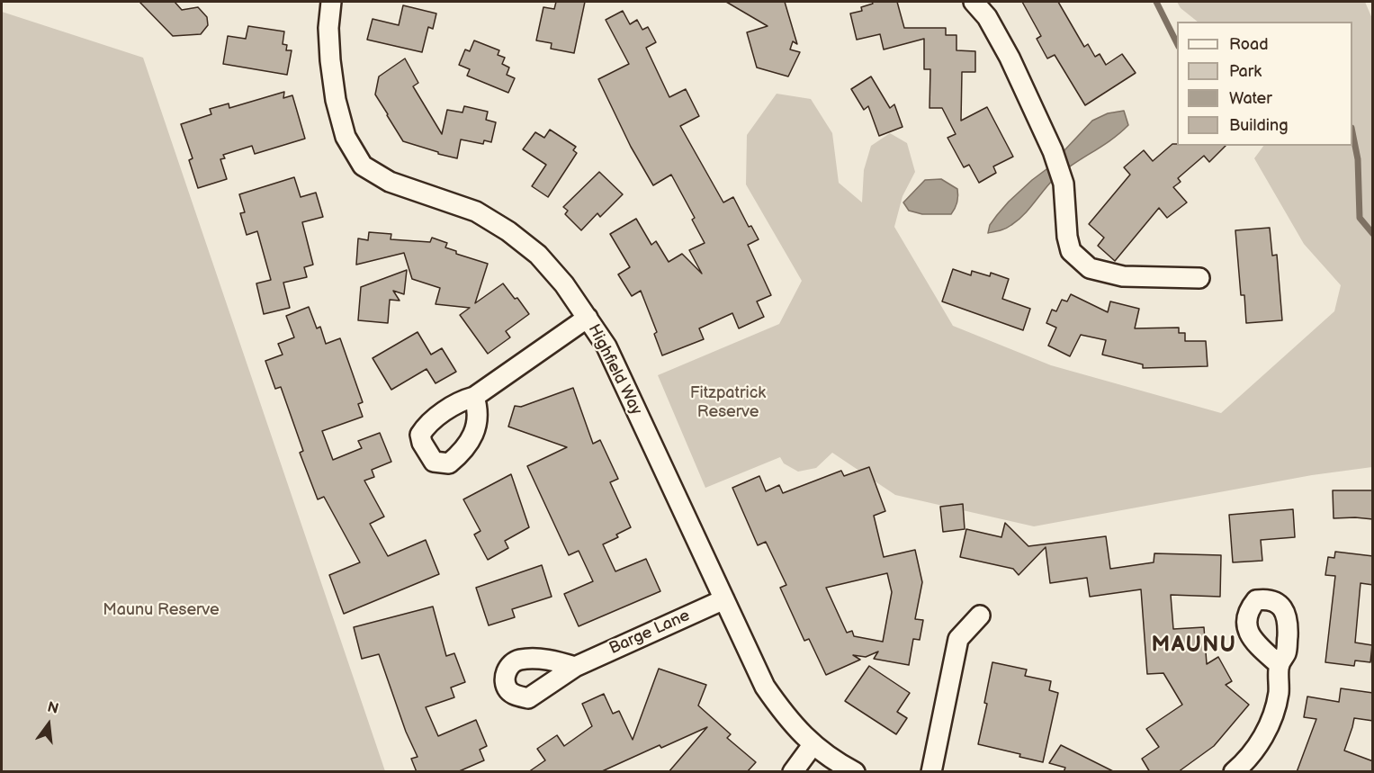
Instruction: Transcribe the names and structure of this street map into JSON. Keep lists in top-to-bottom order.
{
  "streets": {
    "street": ["Highfield Way", "Barge Lane"]
  },
  "crossings": [
    ["Highfield Way", "Barge Lane"]
  ],
  "districts": ["MAUNU"],
  "parks": ["Fitzpatrick Reserve", "Maunu Reserve"],
  "legend": [
    "Road",
    "Park",
    "Water",
    "Building"
  ],
  "north": "top"
}
